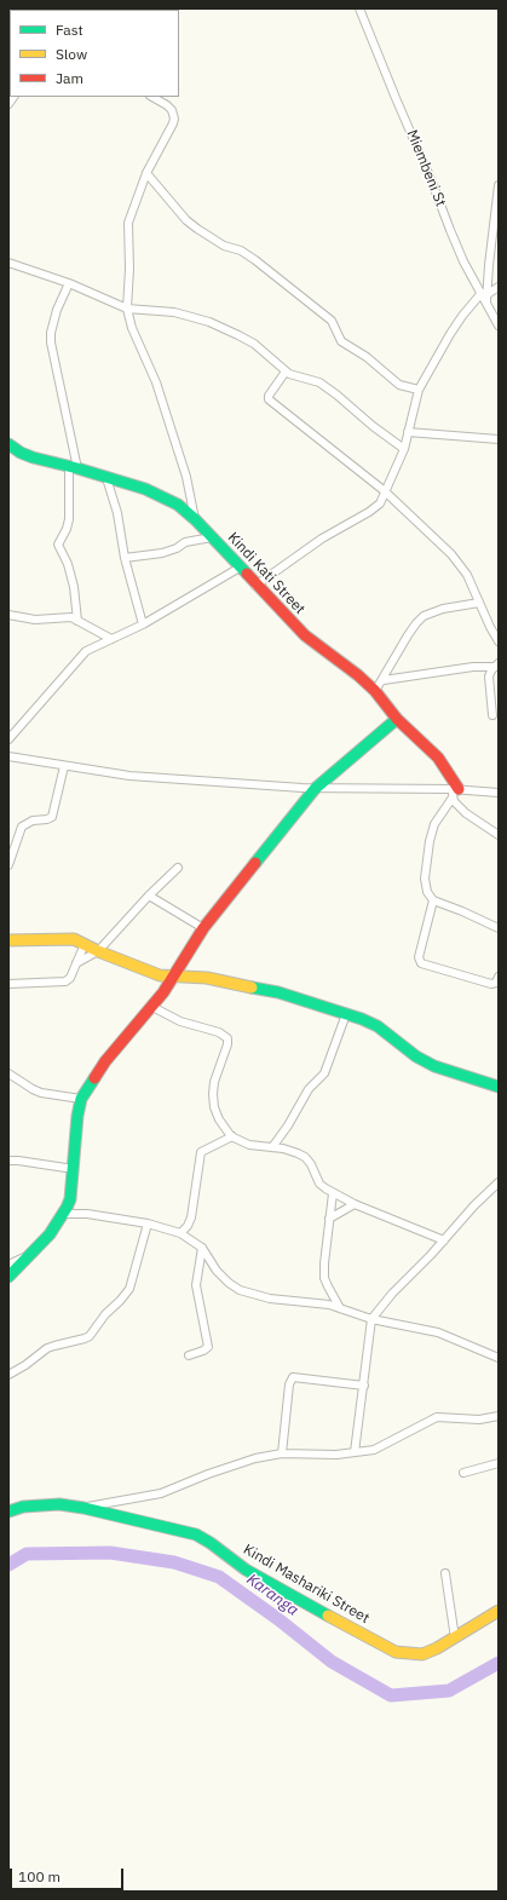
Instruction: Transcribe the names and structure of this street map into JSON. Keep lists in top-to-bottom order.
{
  "streets": {
    "street": ["Miembeni St", "Kindi Kati Street", "Kindi Mashariki Street"]
  },
  "water": ["Karanga"],
  "legend": ["Fast", "Slow", "Jam"],
  "scale_bar": "100 m"
}
